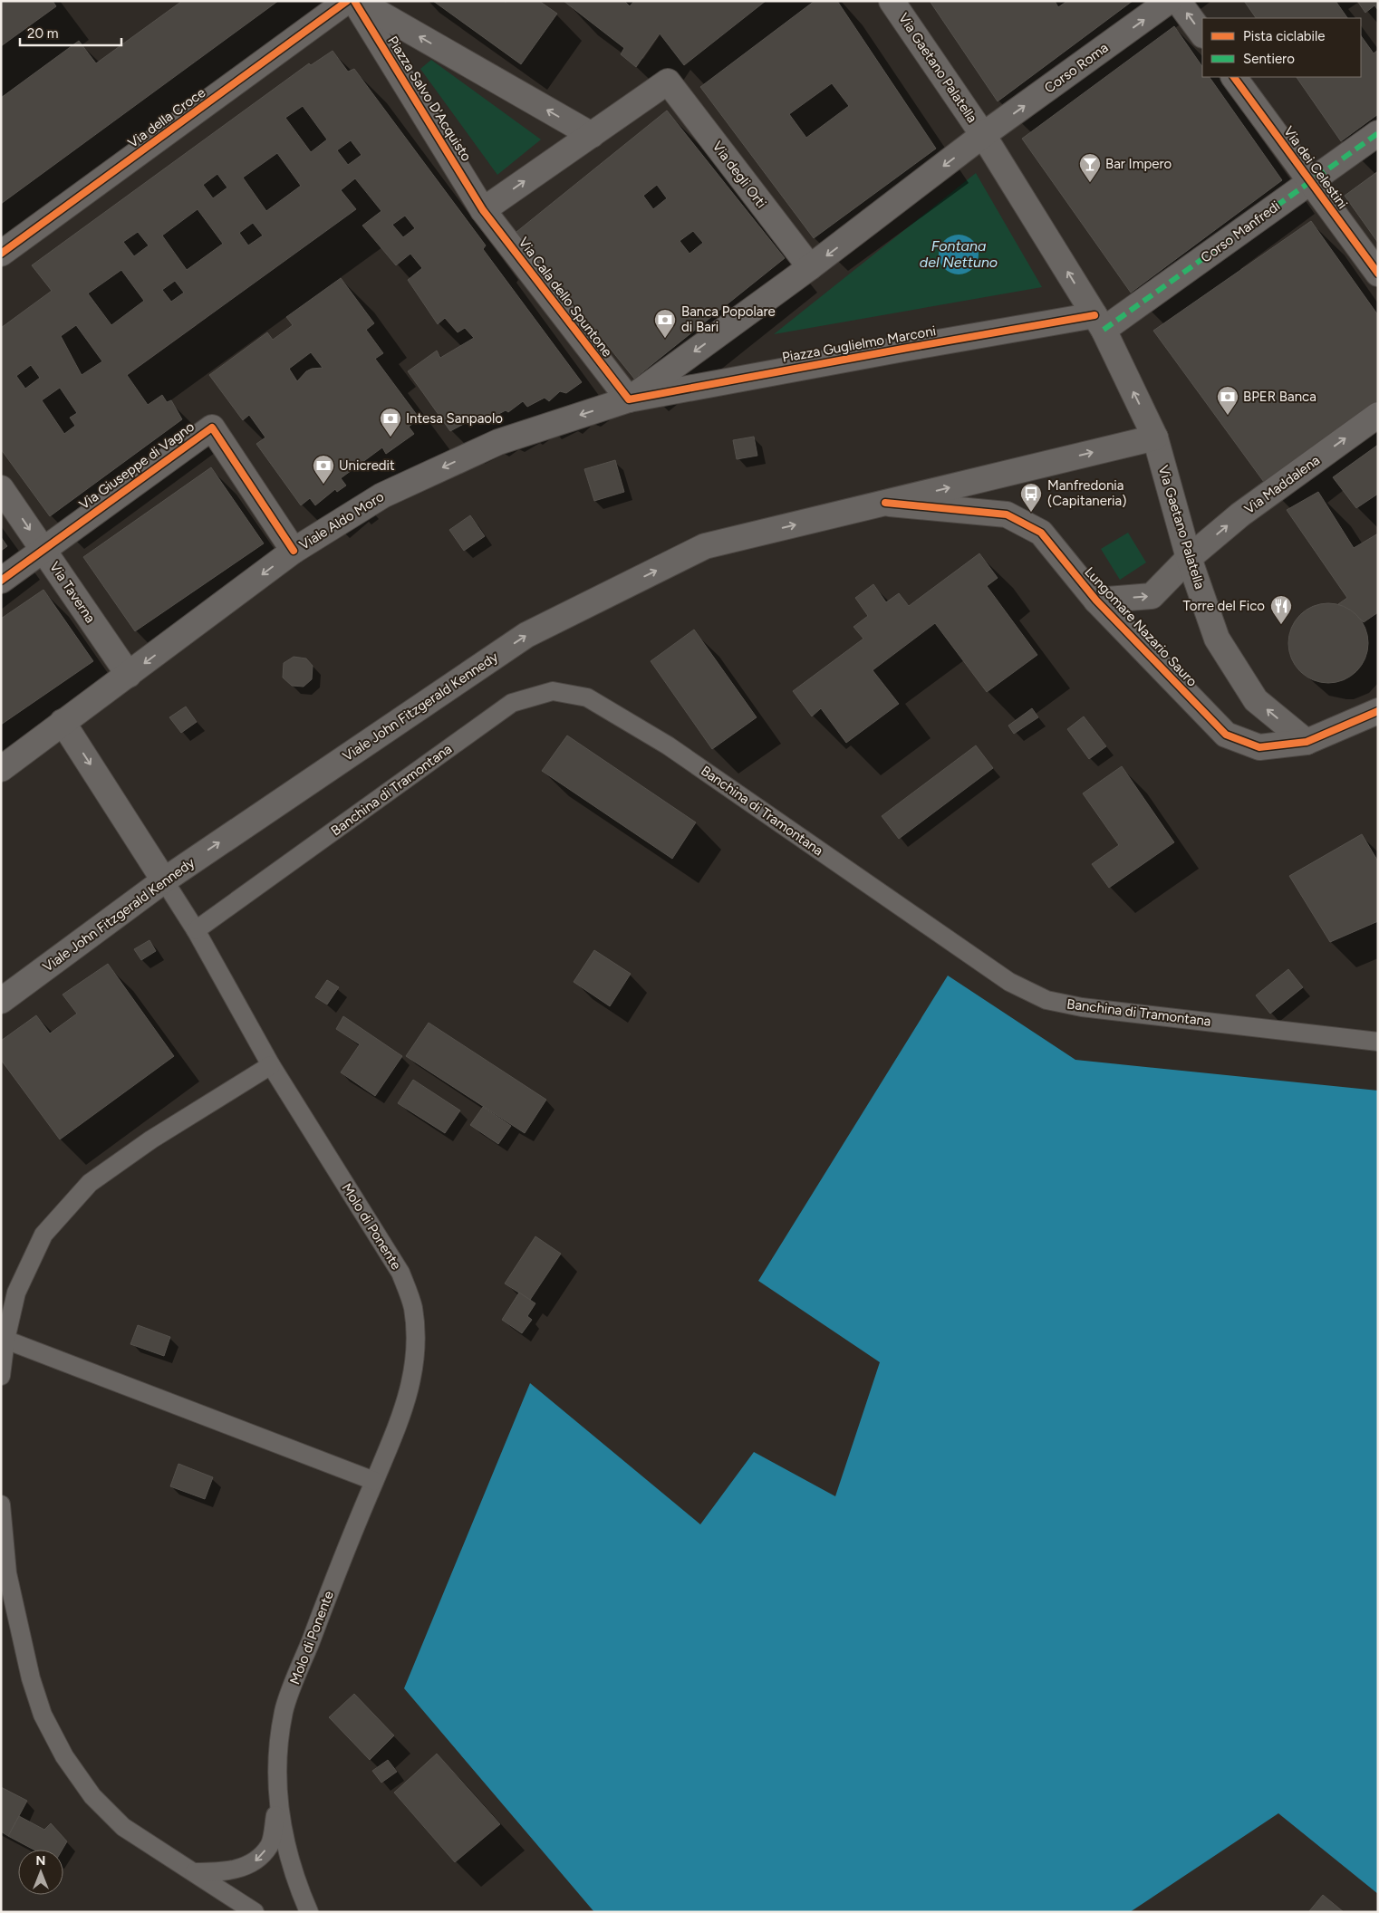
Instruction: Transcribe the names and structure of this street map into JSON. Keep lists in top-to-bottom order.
{
  "streets": {
    "street": [
      "Via Gaetano Palatella",
      "Corso Roma",
      "Piazza Salvo D'Acquisto",
      "Via della Croce",
      "Via dei Celestini",
      "Via degli Orti",
      "Corso Manfredi",
      "Via Cala dello Spuntone",
      "Piazza Guglielmo Marconi",
      "Via Giuseppe di Vagno",
      "Via Maddalena",
      "Viale Aldo Moro",
      "Via Taverna",
      "Lungomare Nazario Sauro",
      "Viale John Fitzgerald Kennedy"
    ],
    "lane": ["Banchina di Tramontana", "Molo di Ponente"]
  },
  "crossings": [
    ["Via Gaetano Palatella", "Corso Roma"],
    ["Via Gaetano Palatella", "Via Maddalena"],
    ["Via Gaetano Palatella", "Lungomare Nazario Sauro"],
    ["Piazza Salvo D'Acquisto", "Via degli Orti"],
    ["Piazza Salvo D'Acquisto", "Via Cala dello Spuntone"],
    ["Via dei Celestini", "Corso Manfredi"],
    ["Corso Manfredi", "Piazza Guglielmo Marconi"],
    ["Via Cala dello Spuntone", "Piazza Guglielmo Marconi"],
    ["Via Cala dello Spuntone", "Viale Aldo Moro"],
    ["Piazza Guglielmo Marconi", "Viale Aldo Moro"],
    ["Via Giuseppe di Vagno", "Viale Aldo Moro"],
    ["Via Giuseppe di Vagno", "Via Taverna"],
    ["Via Maddalena", "Lungomare Nazario Sauro"],
    ["Viale Aldo Moro", "Via Taverna"],
    ["Lungomare Nazario Sauro", "Viale John Fitzgerald Kennedy"],
    ["Viale John Fitzgerald Kennedy", "Molo di Ponente"],
    ["Banchina di Tramontana", "Molo di Ponente"]
  ],
  "one_way": [
    "Via Gaetano Palatella",
    "Corso Roma",
    "Piazza Salvo D'Acquisto",
    "Via Maddalena",
    "Viale Aldo Moro",
    "Viale John Fitzgerald Kennedy"
  ],
  "water": ["Fontana del Nettuno"],
  "places": {
    "bar": ["Bar Impero"],
    "bank": [
      "Banca Popolare di Bari",
      "BPER Banca",
      "Intesa Sanpaolo",
      "Unicredit"
    ],
    "bus stop": ["Manfredonia (Capitaneria)"],
    "restaurant": ["Torre del Fico"]
  },
  "legend": ["Pista ciclabile", "Sentiero"],
  "scale_bar": "20 m",
  "north": "top"
}
